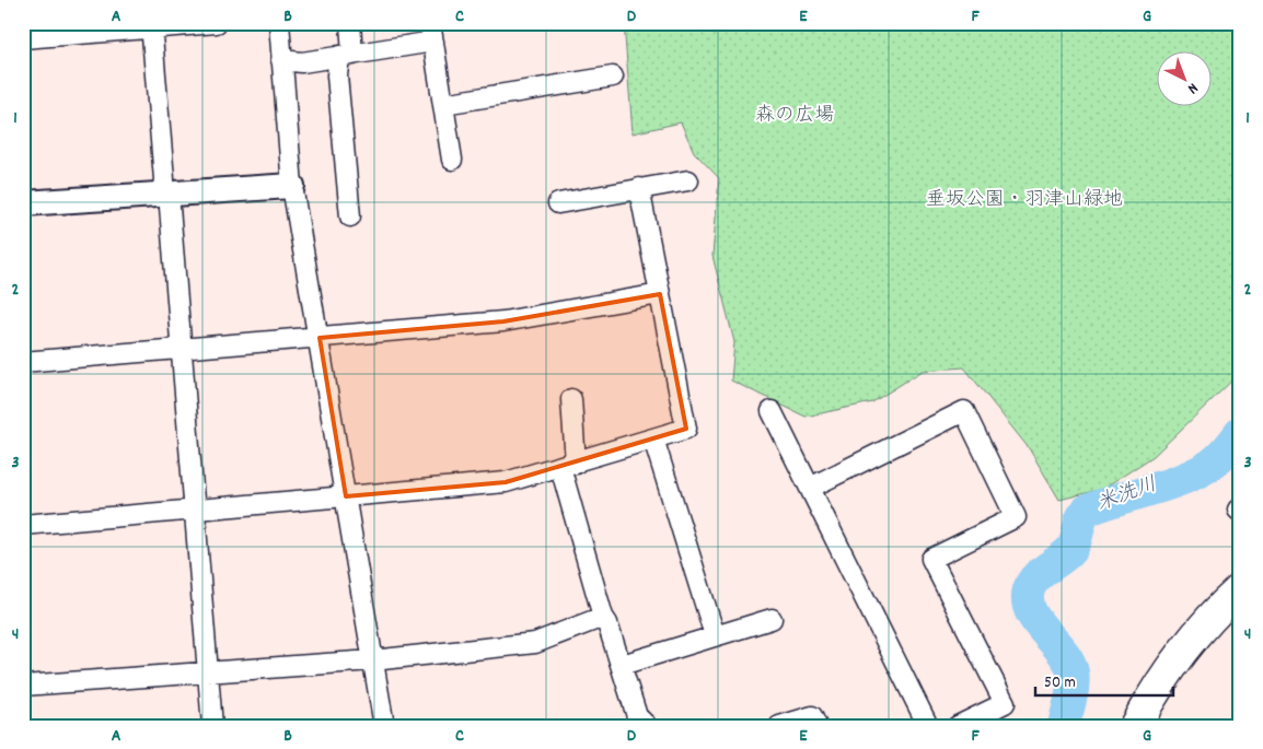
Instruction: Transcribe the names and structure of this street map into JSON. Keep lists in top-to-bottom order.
{
  "water": ["米洗川"],
  "parks": ["森の広場", "垂坂公園・羽津山緑地"],
  "scale_bar": "50 m",
  "north": "bottom right",
  "grid": {
    "columns": [
      "A",
      "B",
      "C",
      "D",
      "E",
      "F",
      "G"
    ],
    "rows": [
      "1",
      "2",
      "3",
      "4"
    ]
  }
}
